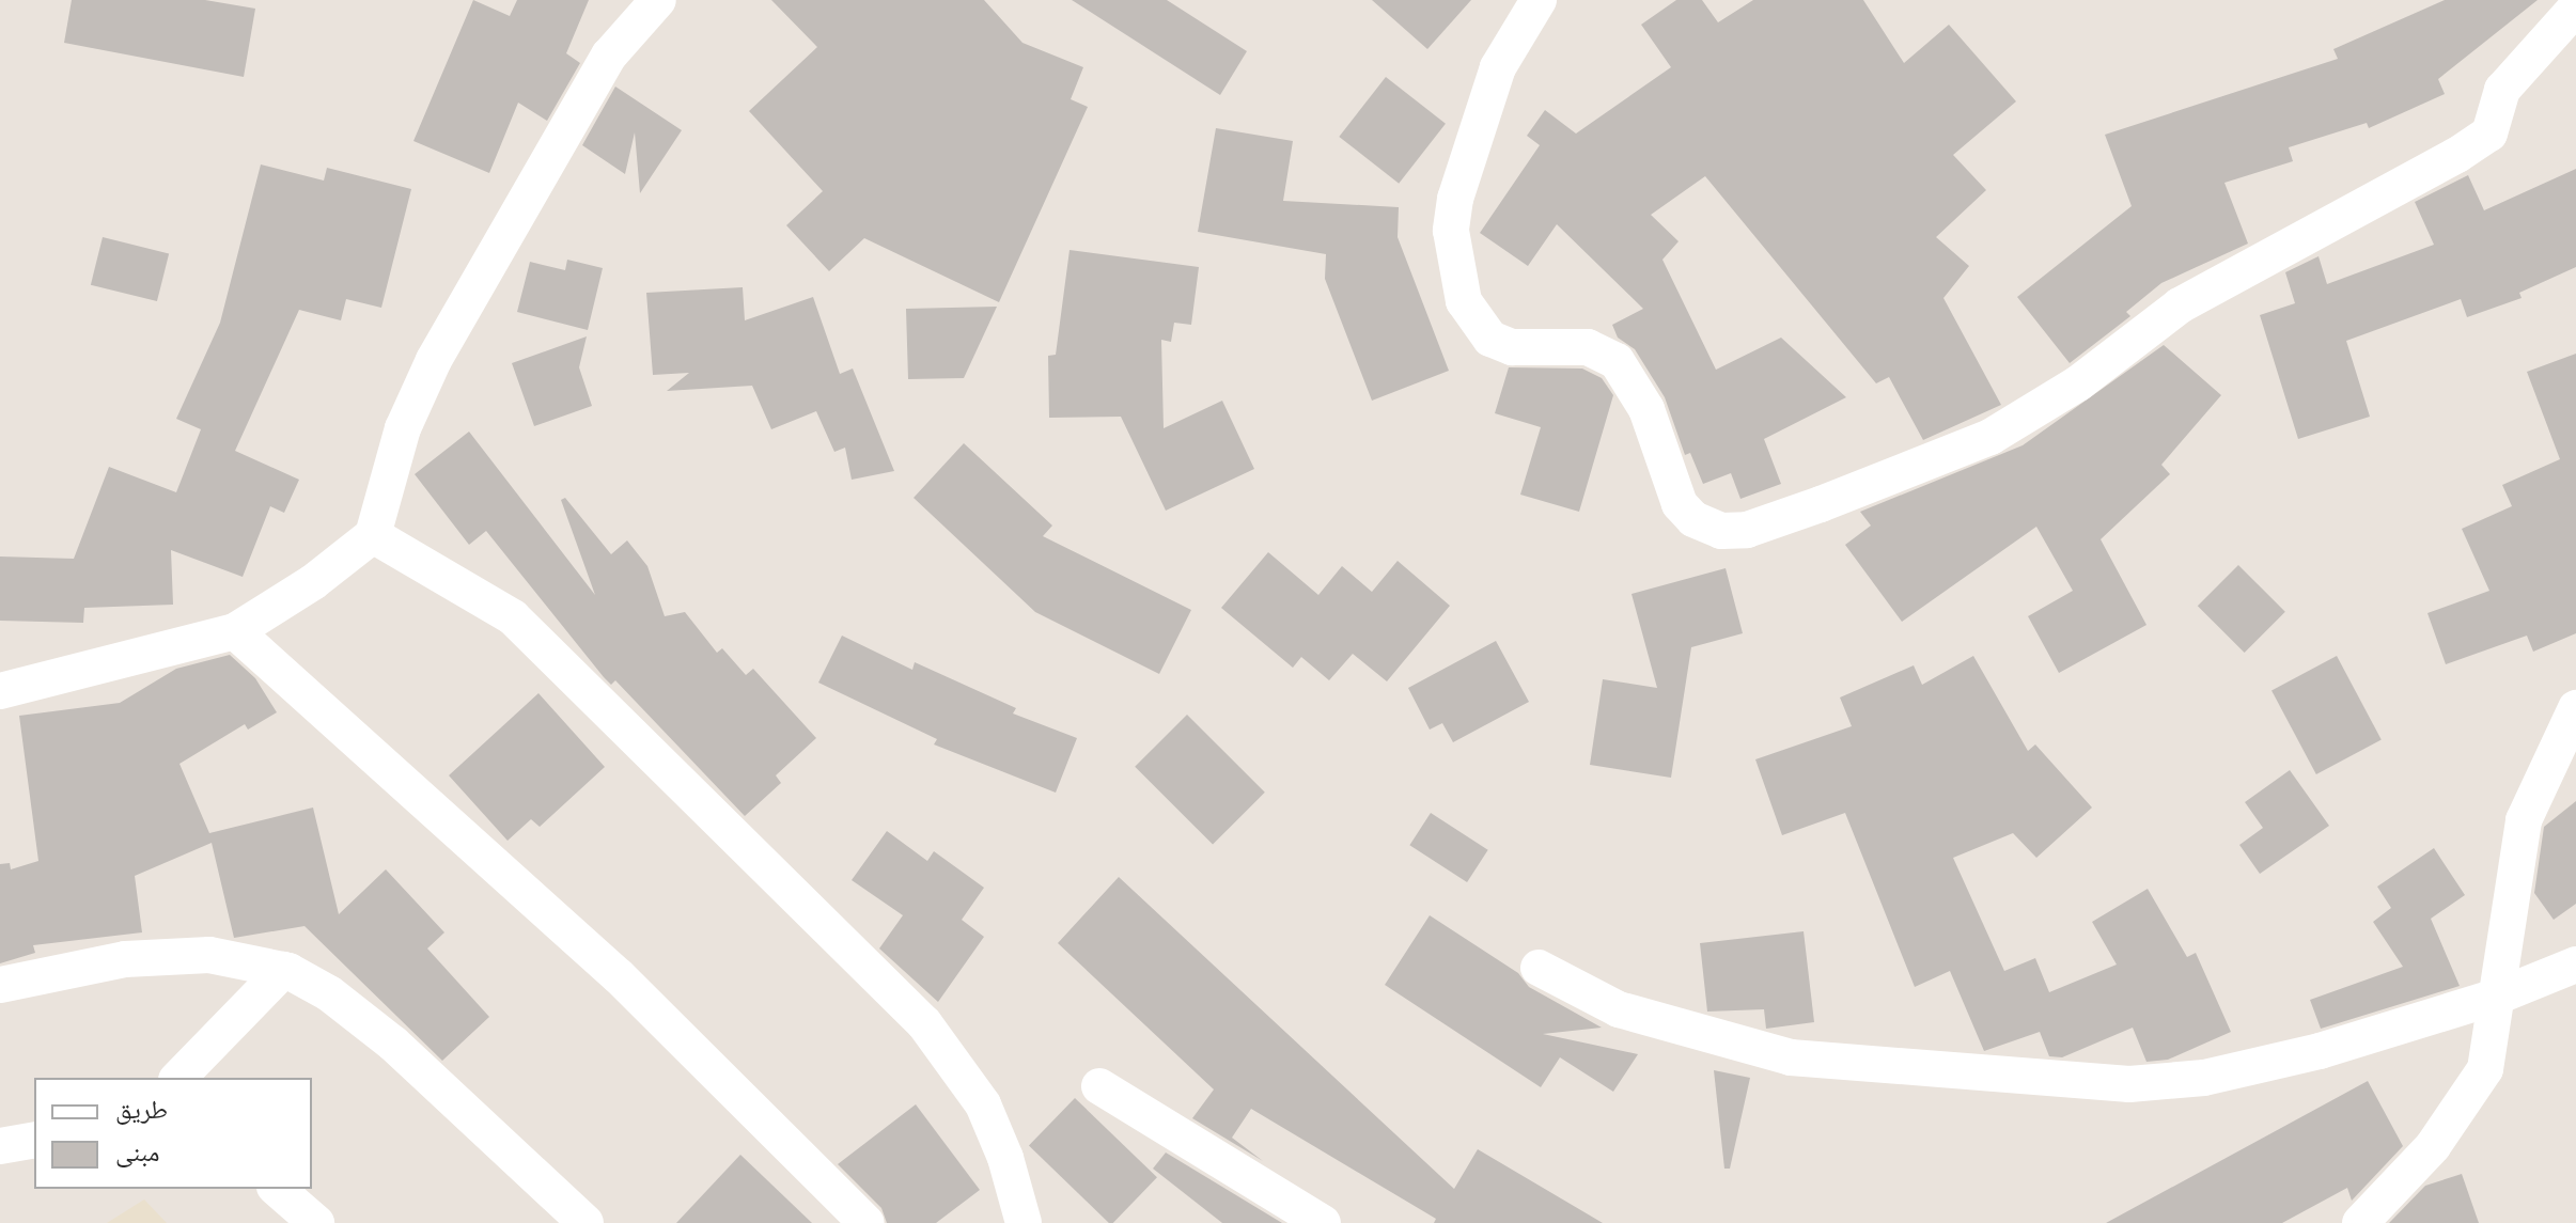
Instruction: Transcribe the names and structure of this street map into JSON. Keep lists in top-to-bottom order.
{
  "legend": ["طريق", "مبنى"]
}
